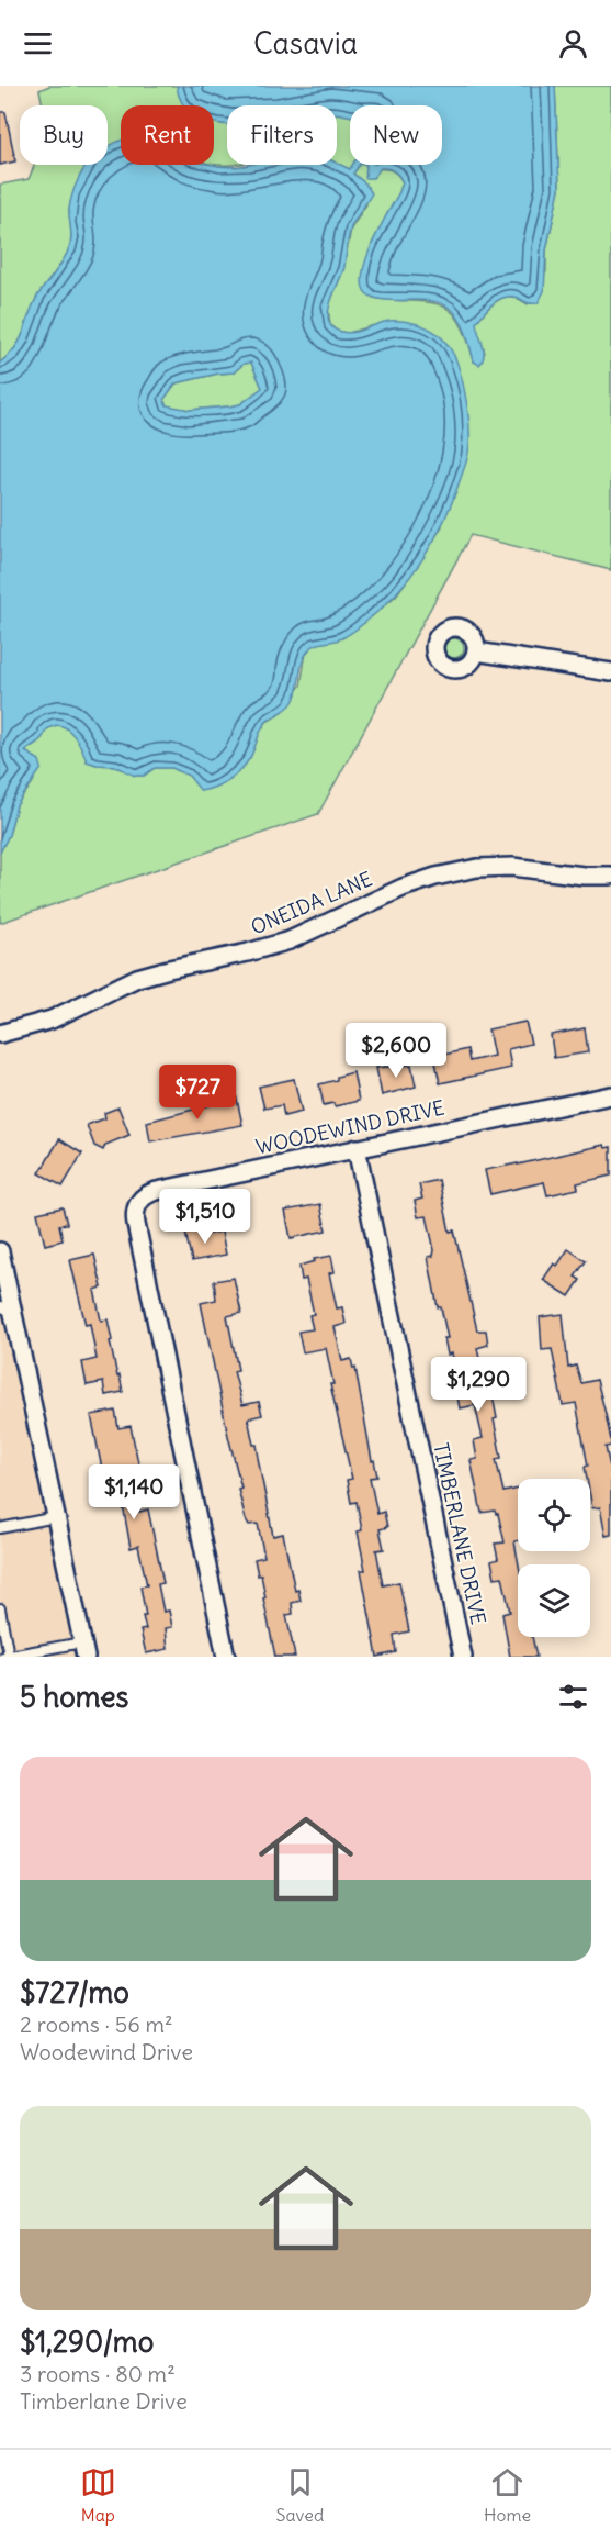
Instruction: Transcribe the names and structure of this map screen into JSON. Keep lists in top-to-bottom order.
{
  "streets": {
    "street": ["ONEIDA LANE", "WOODEWIND DRIVE", "TIMBERLANE DRIVE"]
  },
  "crossings": [
    ["WOODEWIND DRIVE", "TIMBERLANE DRIVE"]
  ],
  "page": {
    "header": "Casavia",
    "chip": [
      "Buy",
      "Rent",
      "Filters",
      "New"
    ],
    "price": [
      "$2,600",
      "$727",
      "$1,510",
      "$1,290",
      "$1,140"
    ],
    "heading": "5 homes",
    "list": [
      {
        "name": "$727/mo",
        "note": "2 rooms · 56 m² · Woodewind Drive"
      },
      {
        "name": "$1,290/mo",
        "note": "3 rooms · 80 m² · Timberlane Drive"
      }
    ],
    "tabs": ["Map", "Saved", "Home"]
  }
}
